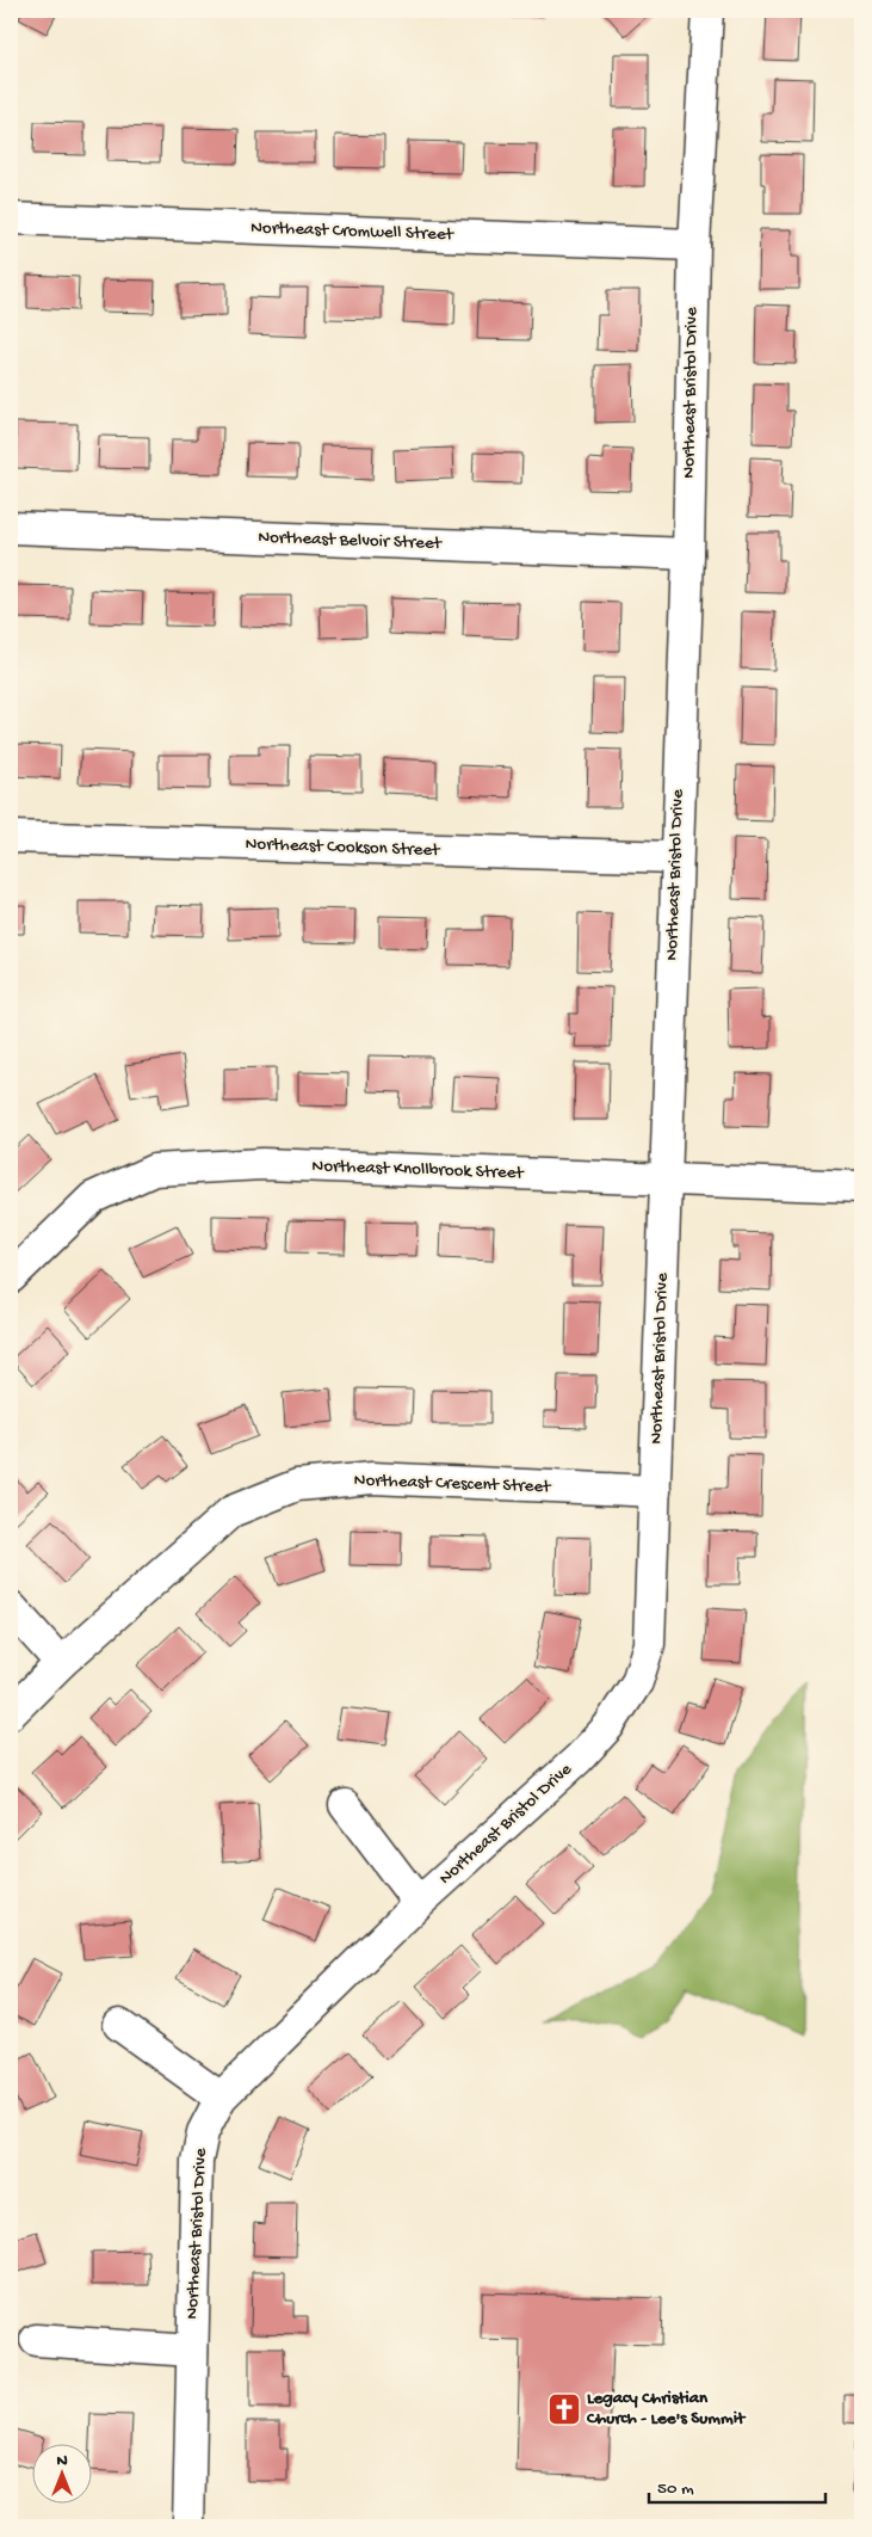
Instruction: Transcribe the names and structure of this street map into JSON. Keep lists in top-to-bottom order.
{
  "streets": {
    "street": [
      "Northeast Cromwell Street",
      "Northeast Bristol Drive",
      "Northeast Belvoir Street",
      "Northeast Cookson Street",
      "Northeast Knollbrook Street",
      "Northeast Crescent Street"
    ]
  },
  "crossings": [
    ["Northeast Cromwell Street", "Northeast Bristol Drive"],
    ["Northeast Bristol Drive", "Northeast Belvoir Street"],
    ["Northeast Bristol Drive", "Northeast Cookson Street"],
    ["Northeast Bristol Drive", "Northeast Knollbrook Street"],
    ["Northeast Bristol Drive", "Northeast Crescent Street"]
  ],
  "places": {
    "church": ["Legacy Christian Church - Lee's Summit"]
  },
  "scale_bar": "50 m",
  "north": "top"
}
